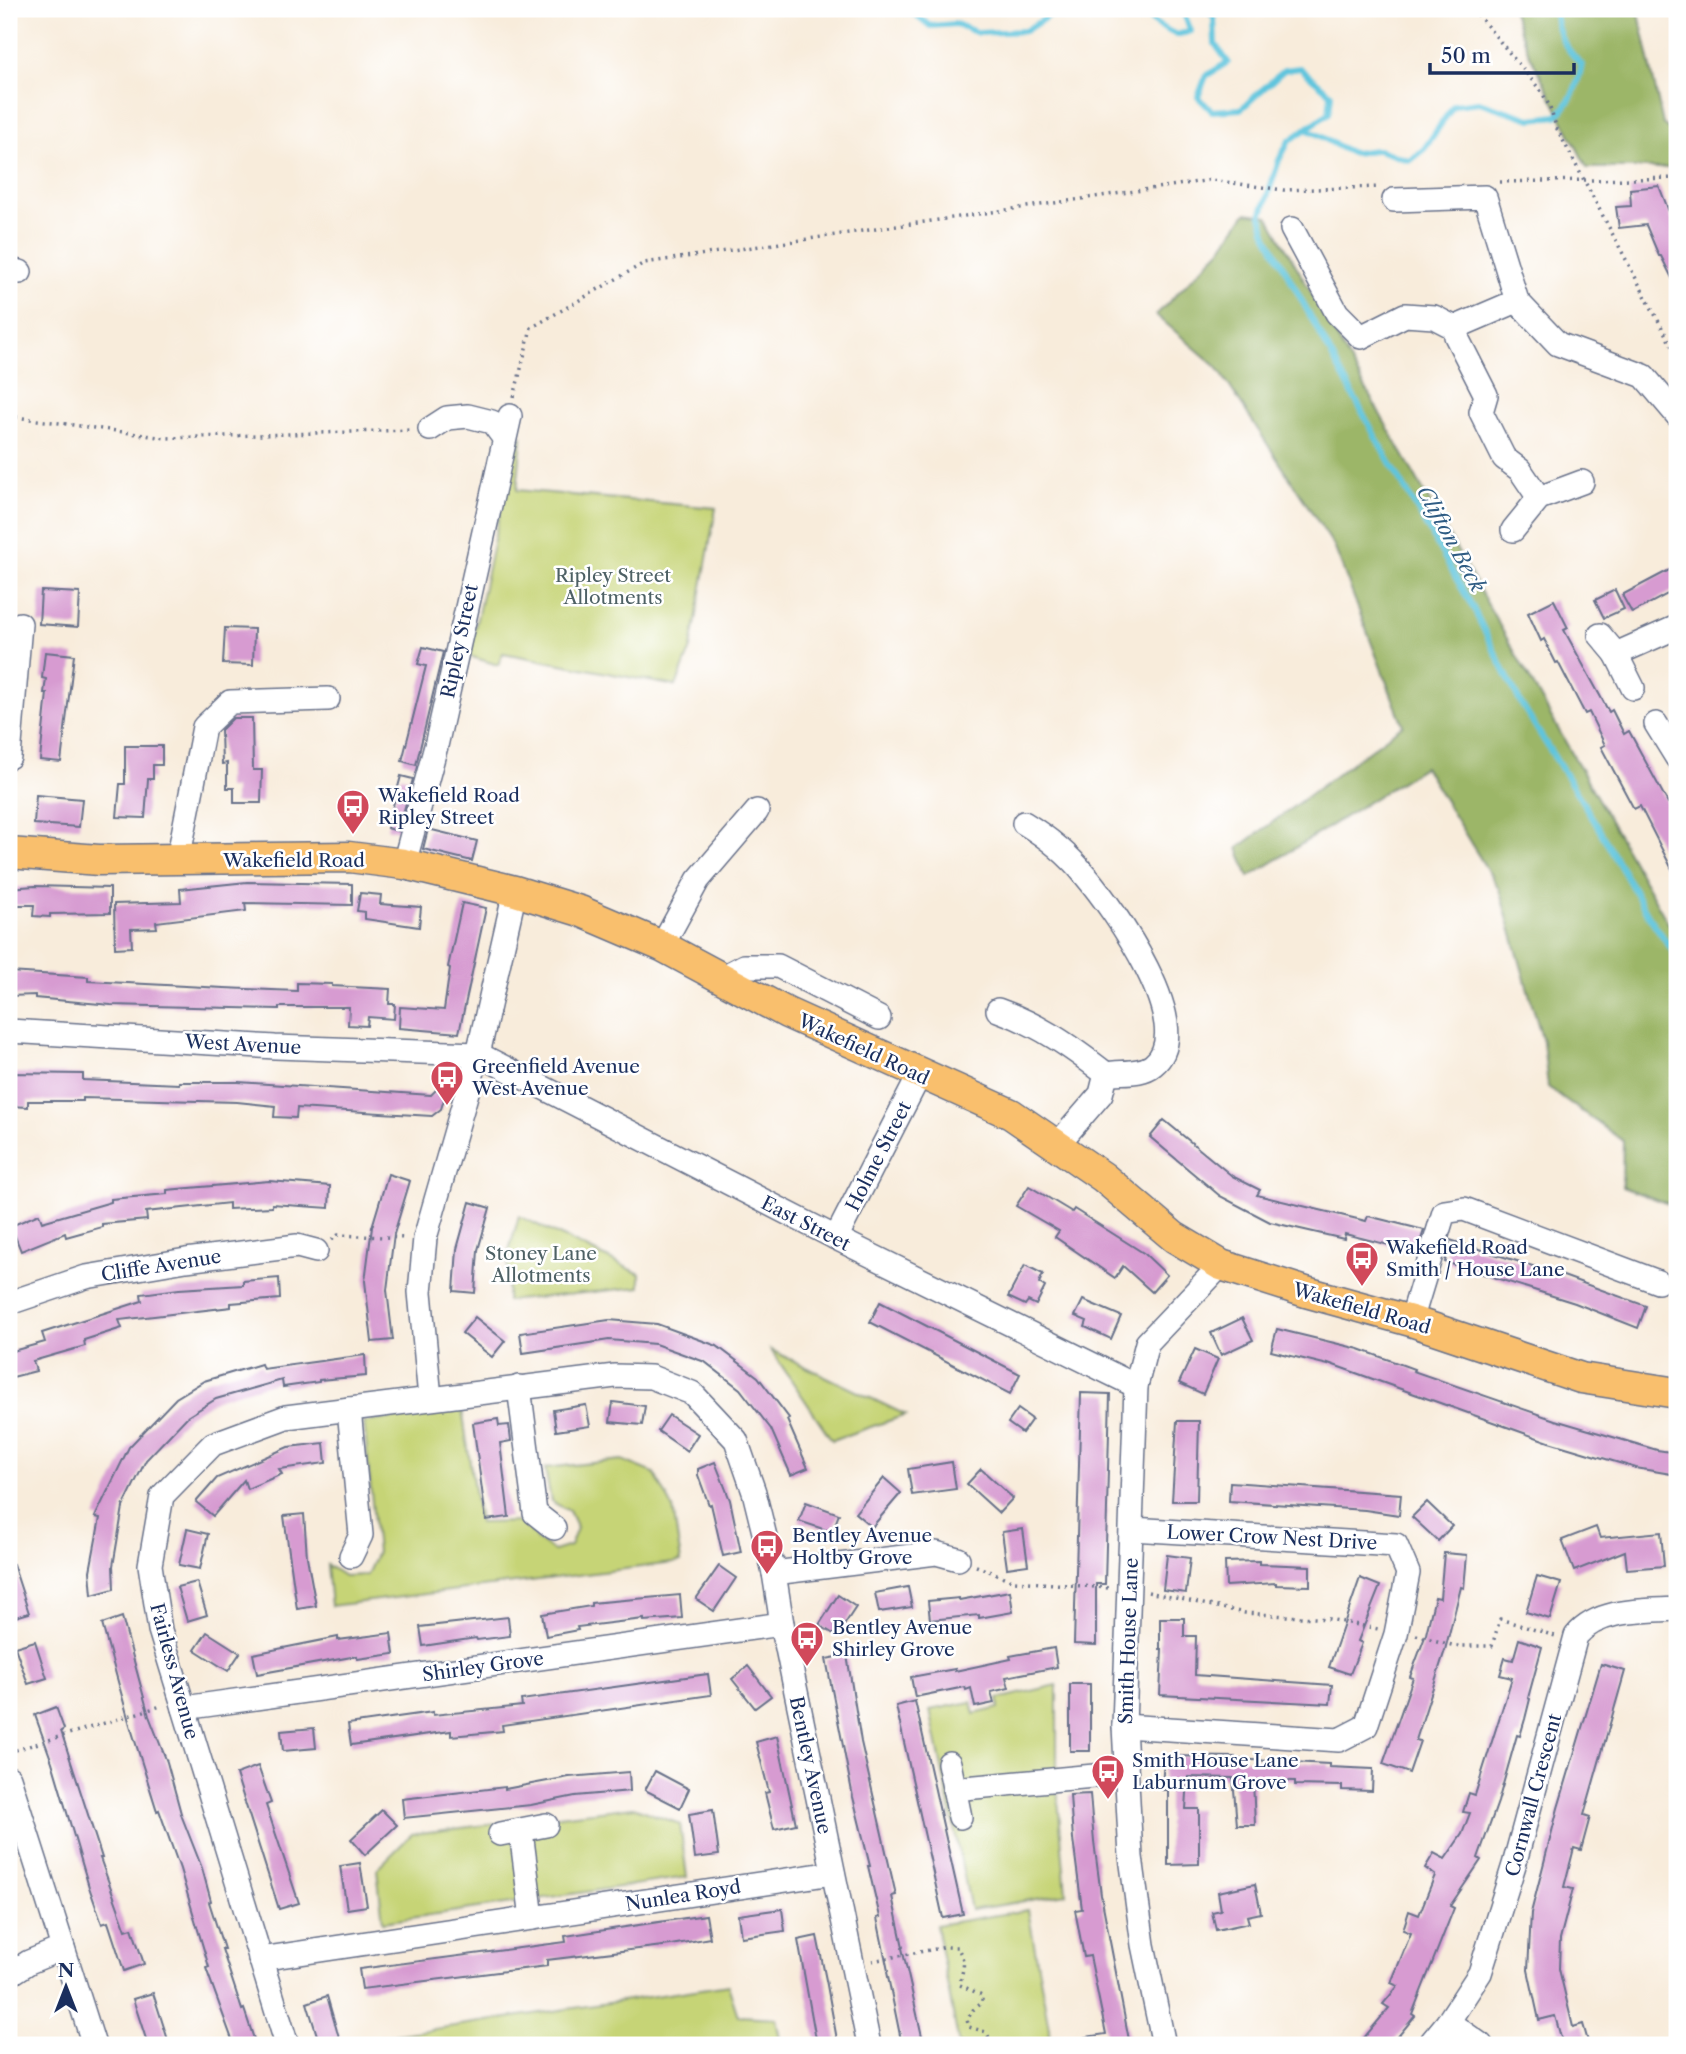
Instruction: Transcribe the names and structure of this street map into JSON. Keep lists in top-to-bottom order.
{
  "streets": {
    "main road": ["Wakefield Road"],
    "street": [
      "Ripley Street",
      "West Avenue",
      "Holme Street",
      "East Street",
      "Cliffe Avenue",
      "Lower Crow Nest Drive",
      "Smith House Lane",
      "Shirley Grove",
      "Fairless Avenue",
      "Bentley Avenue",
      "Cornwall Crescent",
      "Nunlea Royd"
    ]
  },
  "crossings": [
    ["Ripley Street", "Wakefield Road"],
    ["Wakefield Road", "Holme Street"],
    ["Wakefield Road", "Smith House Lane"],
    ["West Avenue", "East Street"],
    ["Holme Street", "East Street"],
    ["East Street", "Smith House Lane"],
    ["Lower Crow Nest Drive", "Smith House Lane"],
    ["Shirley Grove", "Fairless Avenue"],
    ["Shirley Grove", "Bentley Avenue"],
    ["Fairless Avenue", "Bentley Avenue"],
    ["Fairless Avenue", "Nunlea Royd"],
    ["Bentley Avenue", "Nunlea Royd"]
  ],
  "water": ["Clifton Beck"],
  "parks": ["Ripley Street Allotments", "Stoney Lane Allotments"],
  "places": {
    "bus stop": [
      "Wakefield Road Ripley Street",
      "Greenfield Avenue West Avenue",
      "Wakefield Road Smith / House Lane",
      "Bentley Avenue Holtby Grove",
      "Bentley Avenue Shirley Grove",
      "Smith House Lane Laburnum Grove"
    ]
  },
  "scale_bar": "50 m",
  "north": "top"
}
